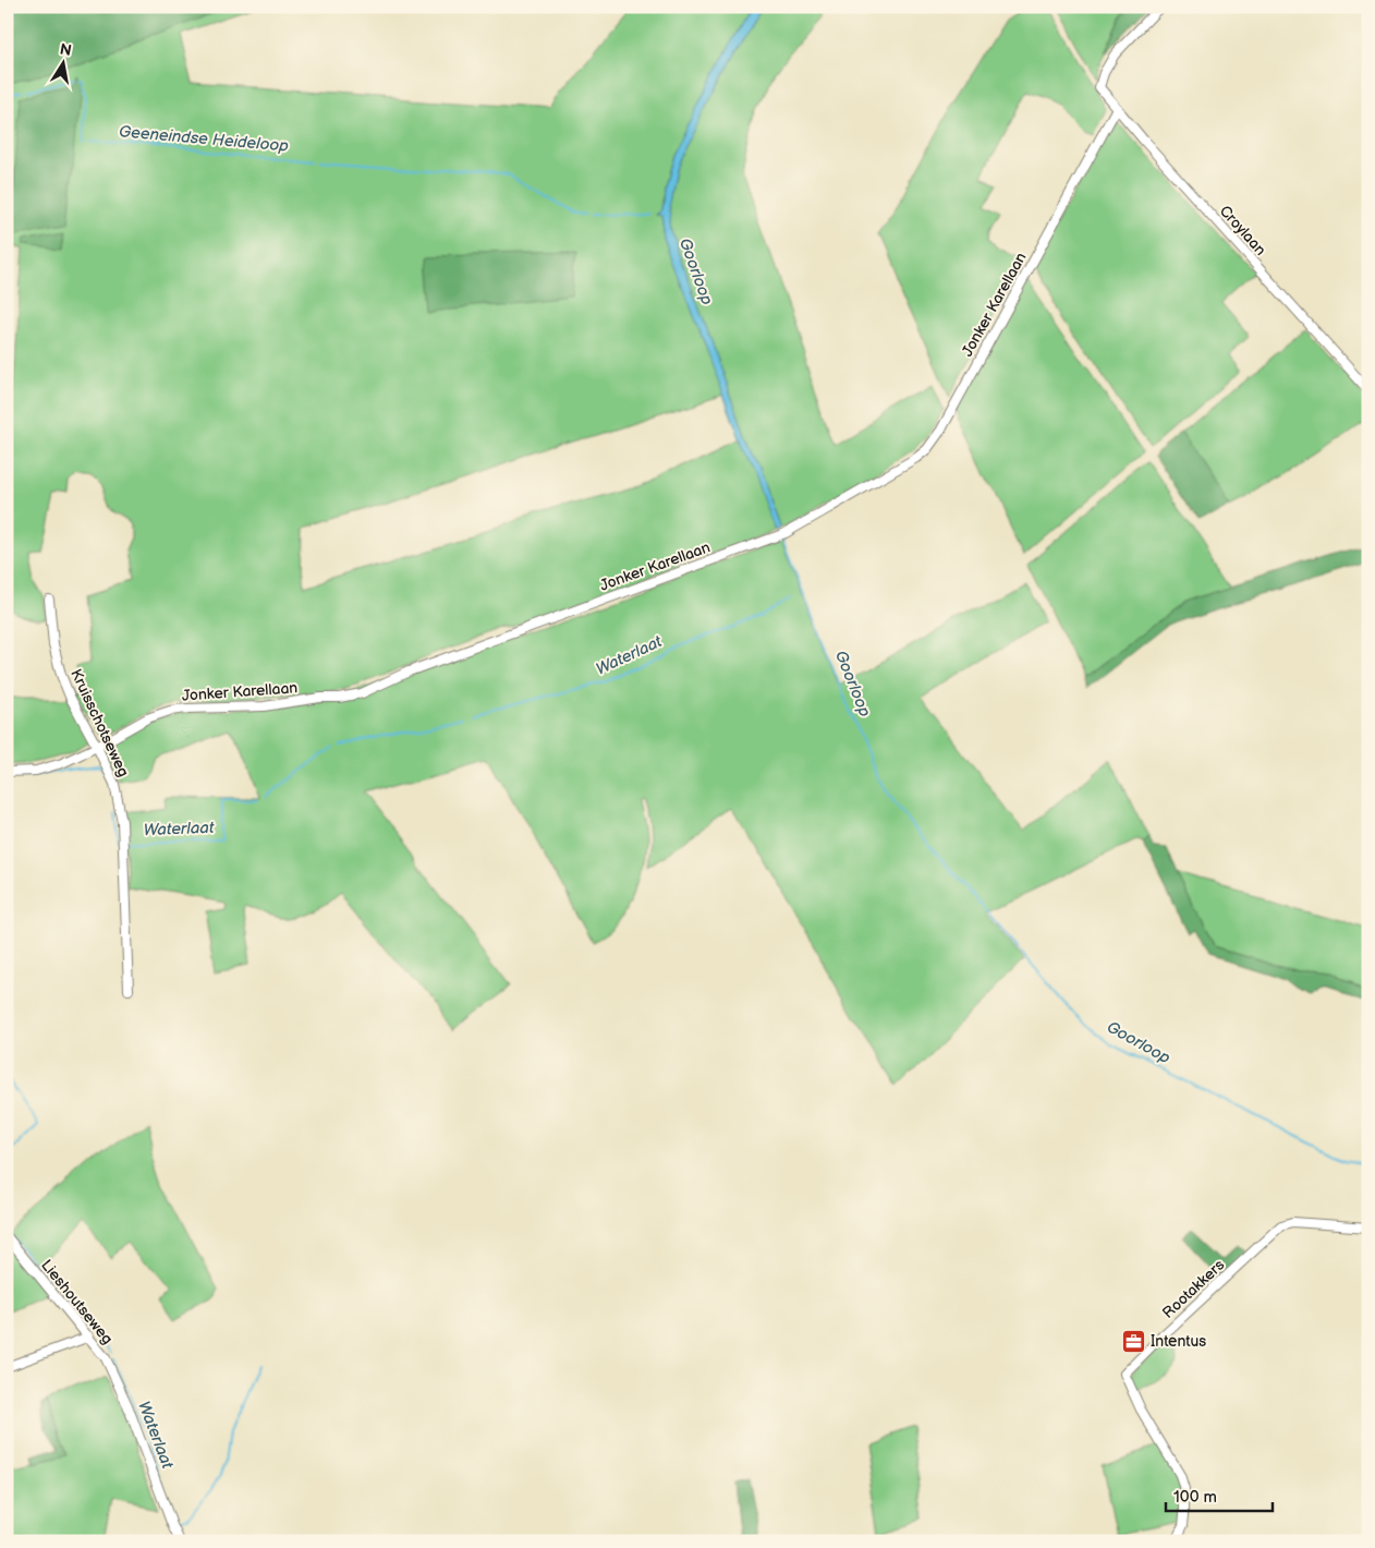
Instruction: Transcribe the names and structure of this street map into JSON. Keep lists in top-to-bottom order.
{
  "streets": {
    "street": [
      "Croylaan",
      "Jonker Karellaan",
      "Kruisschotseweg",
      "Rootakkers",
      "Lieshoutseweg"
    ]
  },
  "crossings": [
    ["Croylaan", "Jonker Karellaan"],
    ["Jonker Karellaan", "Kruisschotseweg"]
  ],
  "water": ["Geeneindse Heideloop", "Goorloop", "Waterlaat"],
  "places": {
    "office": ["Intentus"]
  },
  "scale_bar": "100 m",
  "north": "top"
}
